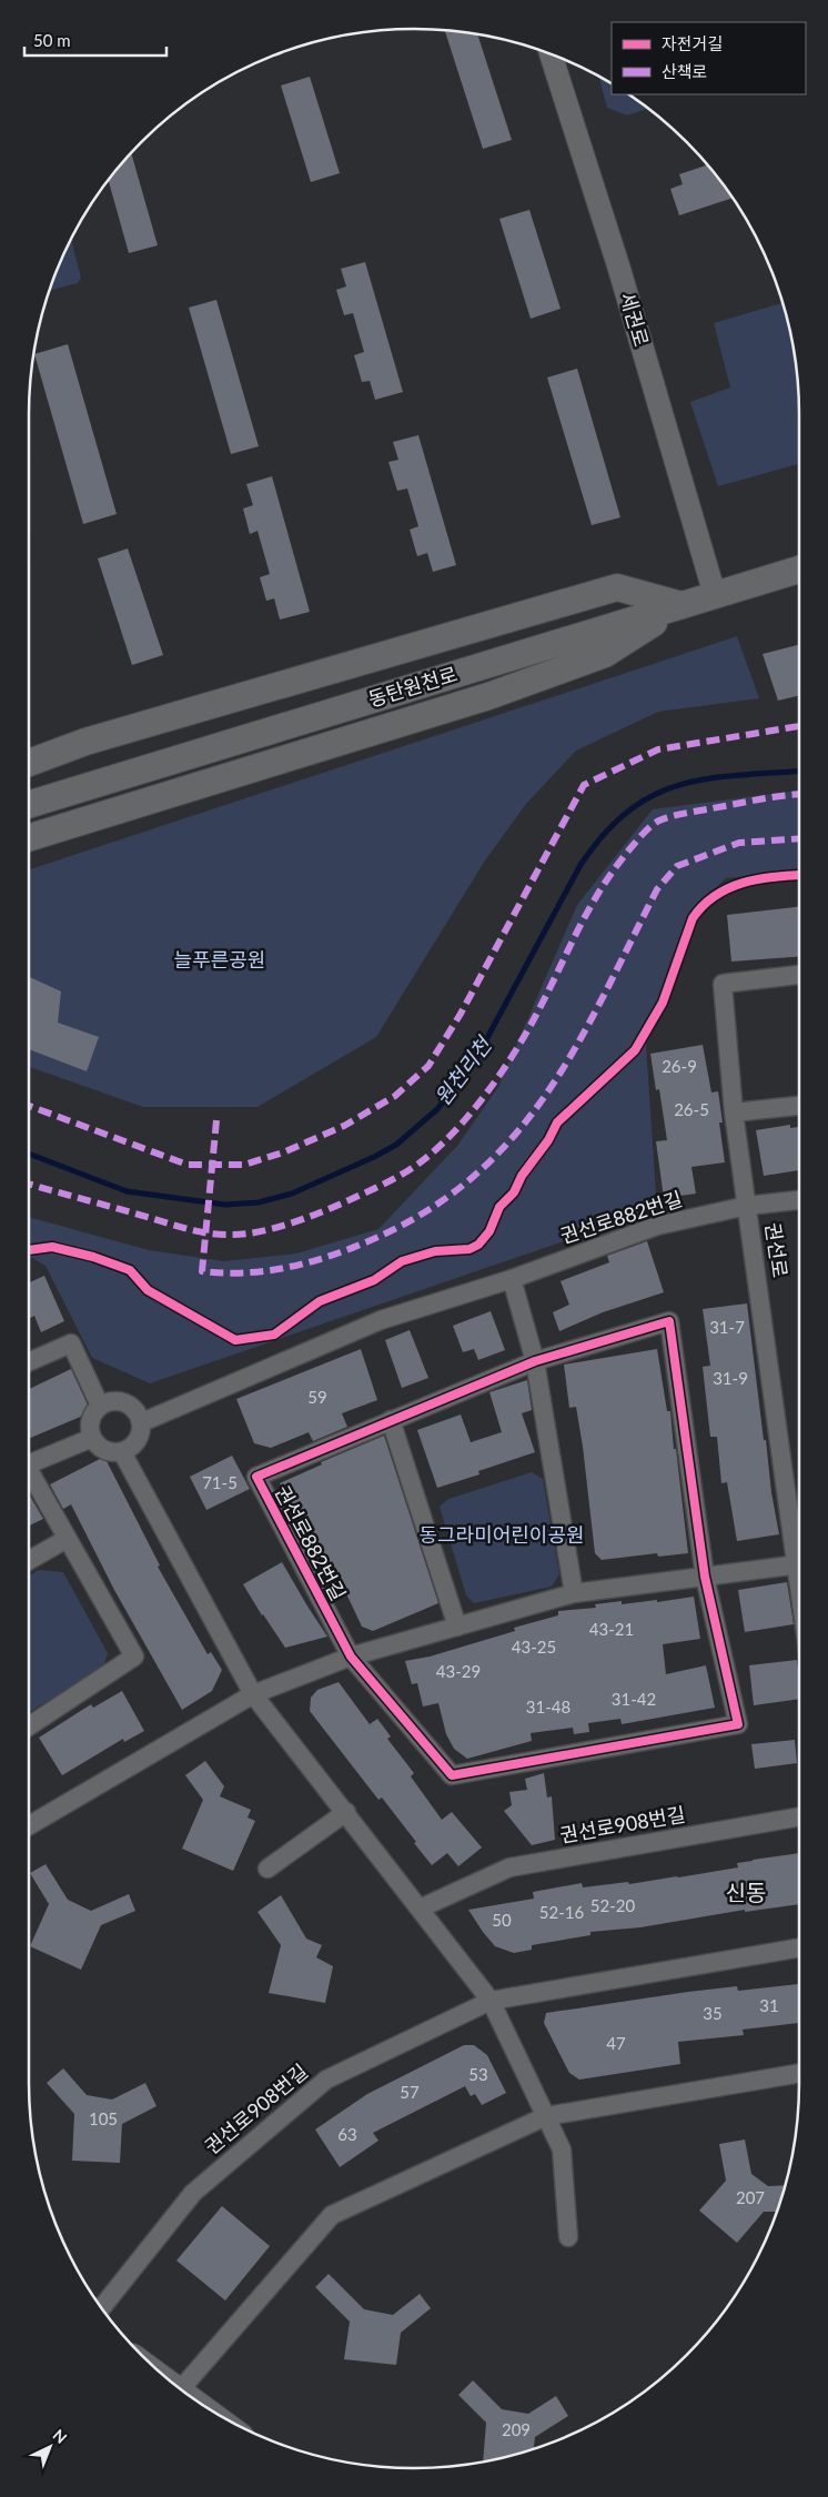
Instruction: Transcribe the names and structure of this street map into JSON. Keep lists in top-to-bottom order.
{
  "streets": {
    "main road": ["동탄원천로"],
    "street": [
      "세권로",
      "권선로882번길",
      "권선로",
      "권선로908번길"
    ]
  },
  "crossings": [
    ["세권로", "동탄원천로"],
    ["권선로882번길", "권선로"]
  ],
  "districts": ["신동"],
  "water": ["원천리천"],
  "parks": ["늘푸른공원", "동그라미어린이공원"],
  "house_numbers": [
    "26-9",
    "26-5",
    "31-7",
    "31-9",
    "59",
    "71-5",
    "43-21",
    "43-25",
    "43-29",
    "31-42",
    "31-48",
    "52-20",
    "52-16",
    "50",
    "31",
    "35",
    "47",
    "53",
    "57",
    "105",
    "63",
    "207",
    "209"
  ],
  "legend": ["자전거길", "산책로"],
  "scale_bar": "50 m",
  "north": "top right"
}
